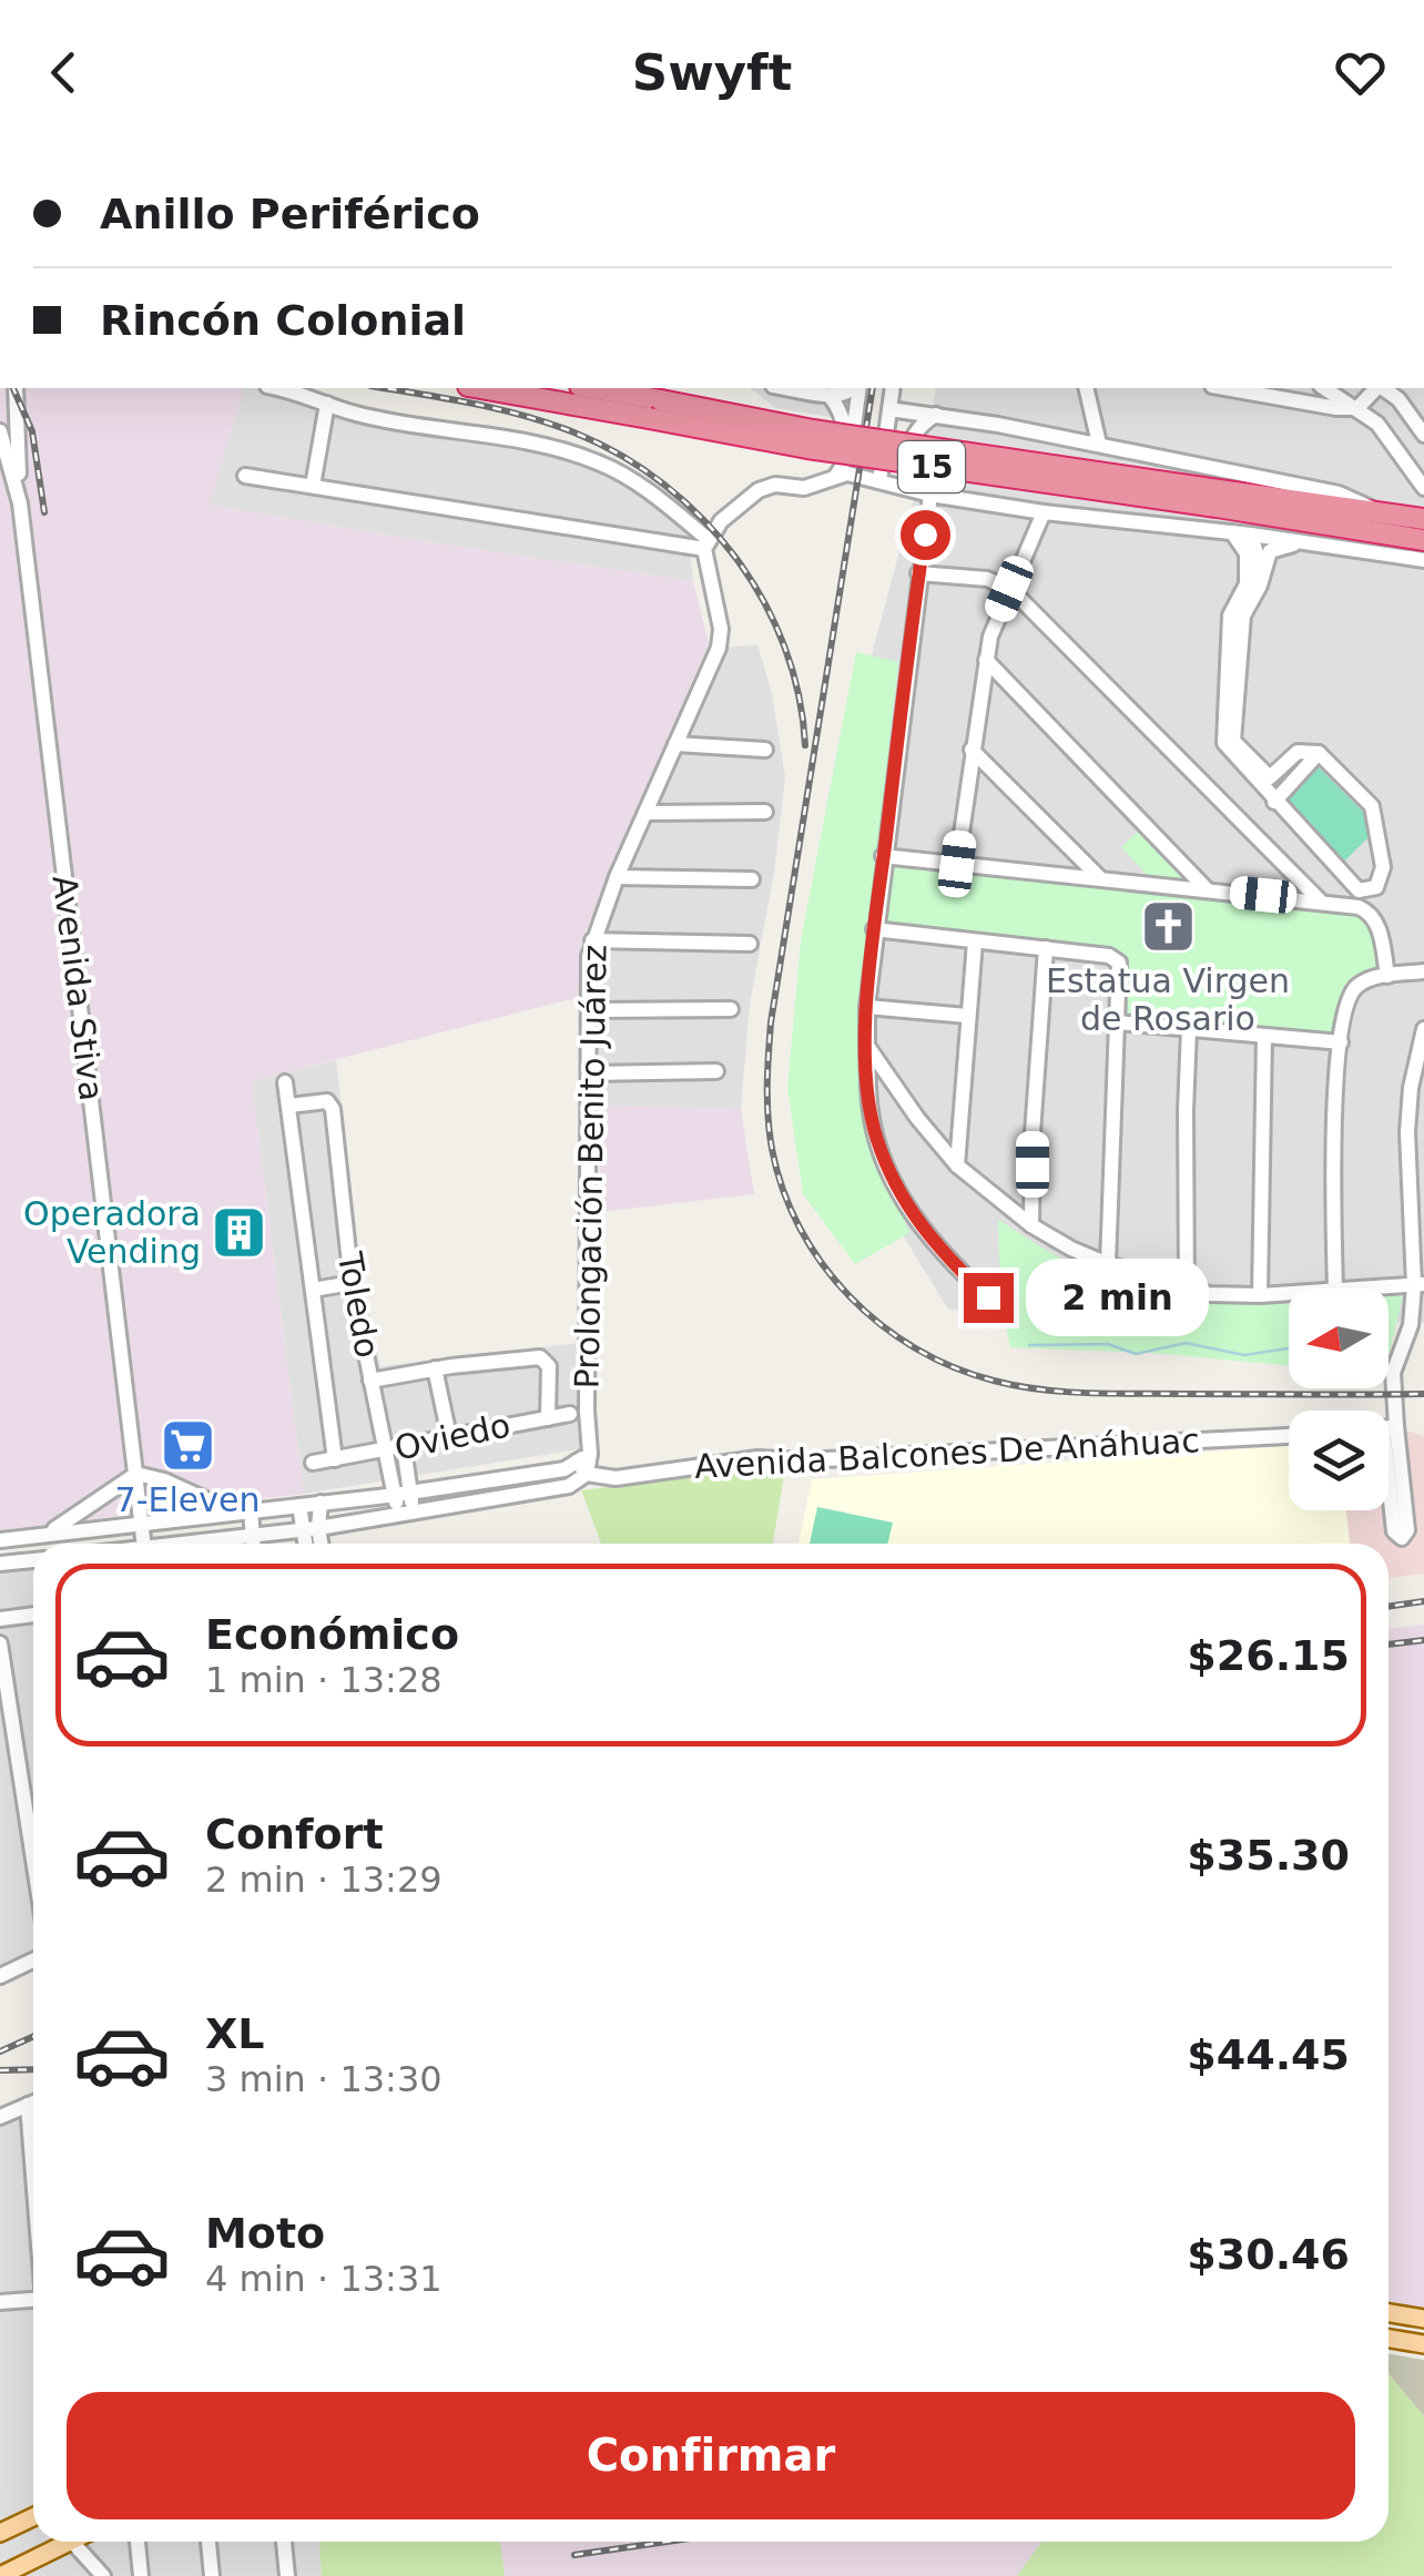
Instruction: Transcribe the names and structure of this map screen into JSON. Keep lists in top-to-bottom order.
{
  "streets": {
    "highway": ["15"],
    "street": [
      "Avenida Stiva",
      "Prolongación Benito Juárez",
      "Toledo",
      "Oviedo",
      "Avenida Balcones De Anáhuac"
    ]
  },
  "crossings": [
    ["Avenida Stiva", "Avenida Balcones De Anáhuac"],
    ["Prolongación Benito Juárez", "Avenida Balcones De Anáhuac"],
    ["Toledo", "Oviedo"],
    ["Toledo", "Avenida Balcones De Anáhuac"]
  ],
  "places": {
    "church": ["Estatua Virgen de Rosario"],
    "building": ["Operadora Vending"],
    "supermarket": ["7-Eleven"]
  },
  "north": "left",
  "page": {
    "header": "Swyft",
    "banner": ["Anillo Periférico", "Rincón Colonial"],
    "bubble": "2 min",
    "list": [
      {
        "name": "Económico",
        "note": "1 min · 13:28",
        "value": "$26.15"
      },
      {
        "name": "Confort",
        "note": "2 min · 13:29",
        "value": "$35.30"
      },
      {
        "name": "XL",
        "note": "3 min · 13:30",
        "value": "$44.45"
      },
      {
        "name": "Moto",
        "note": "4 min · 13:31",
        "value": "$30.46"
      }
    ],
    "buttons": "Confirmar"
  }
}
